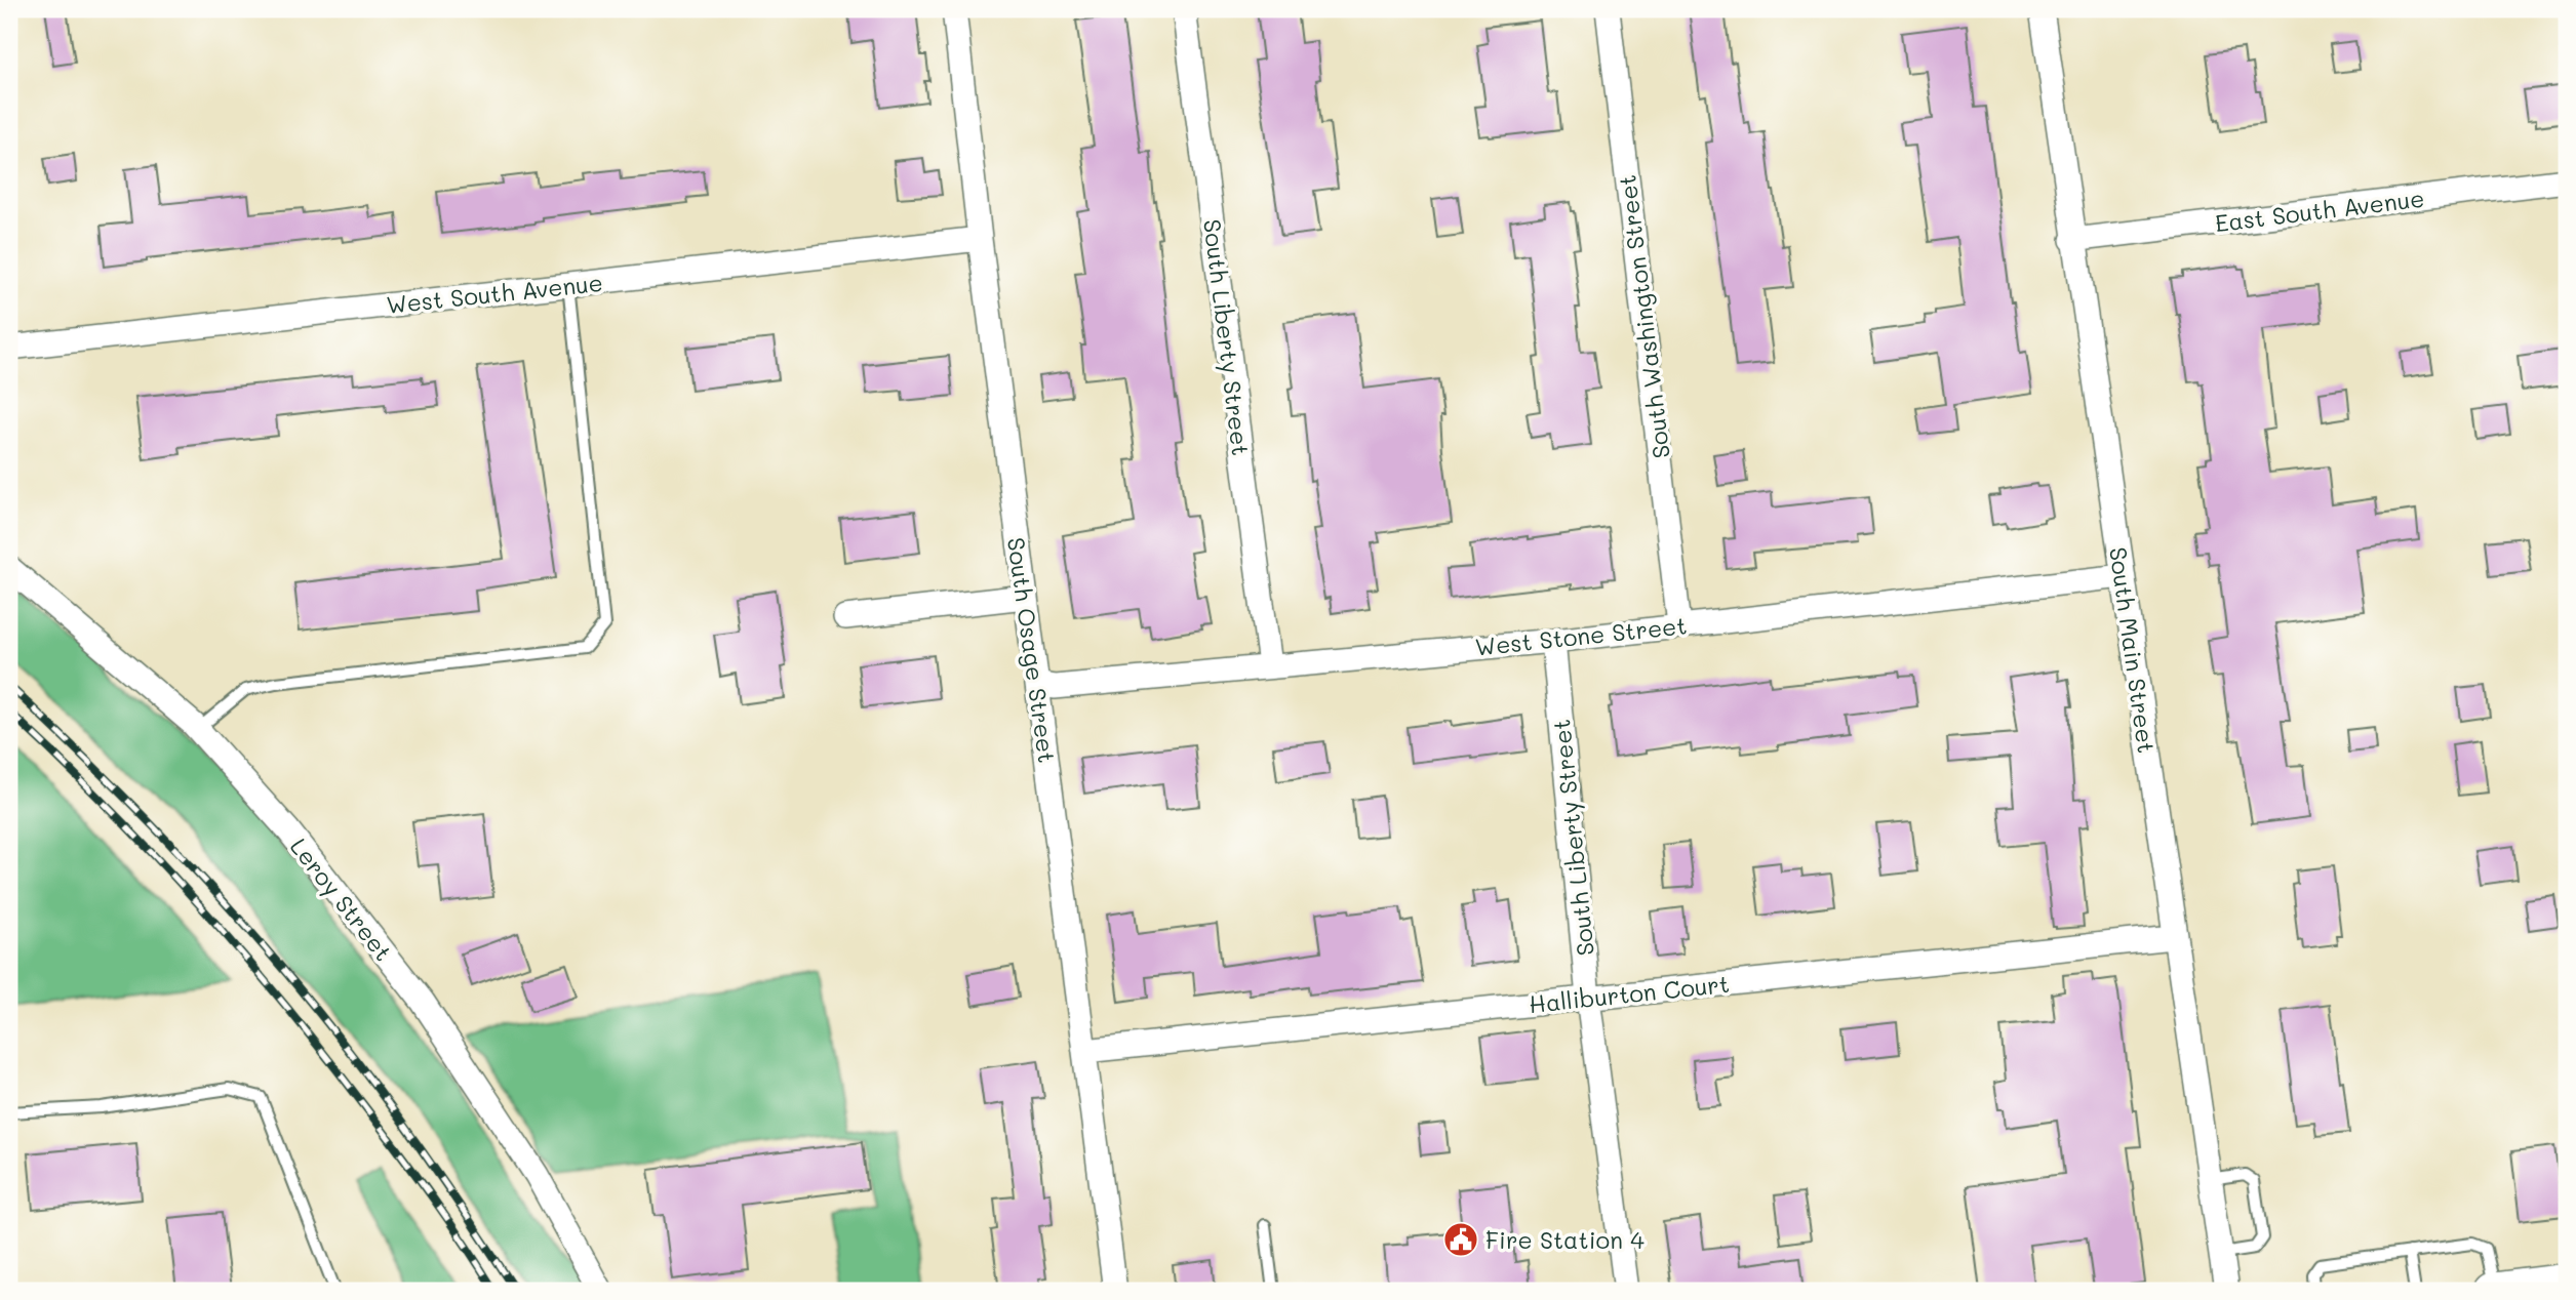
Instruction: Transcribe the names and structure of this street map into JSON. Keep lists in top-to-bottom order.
{
  "streets": {
    "street": [
      "East South Avenue",
      "West South Avenue",
      "South Washington Street",
      "South Liberty Street",
      "West Stone Street",
      "South Osage Street",
      "South Main Street",
      "Leroy Street",
      "Halliburton Court"
    ]
  },
  "crossings": [
    ["East South Avenue", "South Main Street"],
    ["West South Avenue", "South Osage Street"],
    ["South Washington Street", "West Stone Street"],
    ["South Liberty Street", "West Stone Street"],
    ["South Liberty Street", "Halliburton Court"],
    ["West Stone Street", "South Osage Street"],
    ["West Stone Street", "South Main Street"],
    ["South Osage Street", "Halliburton Court"],
    ["South Main Street", "Halliburton Court"]
  ],
  "places": {
    "public building": ["Fire Station 4"]
  }
}
